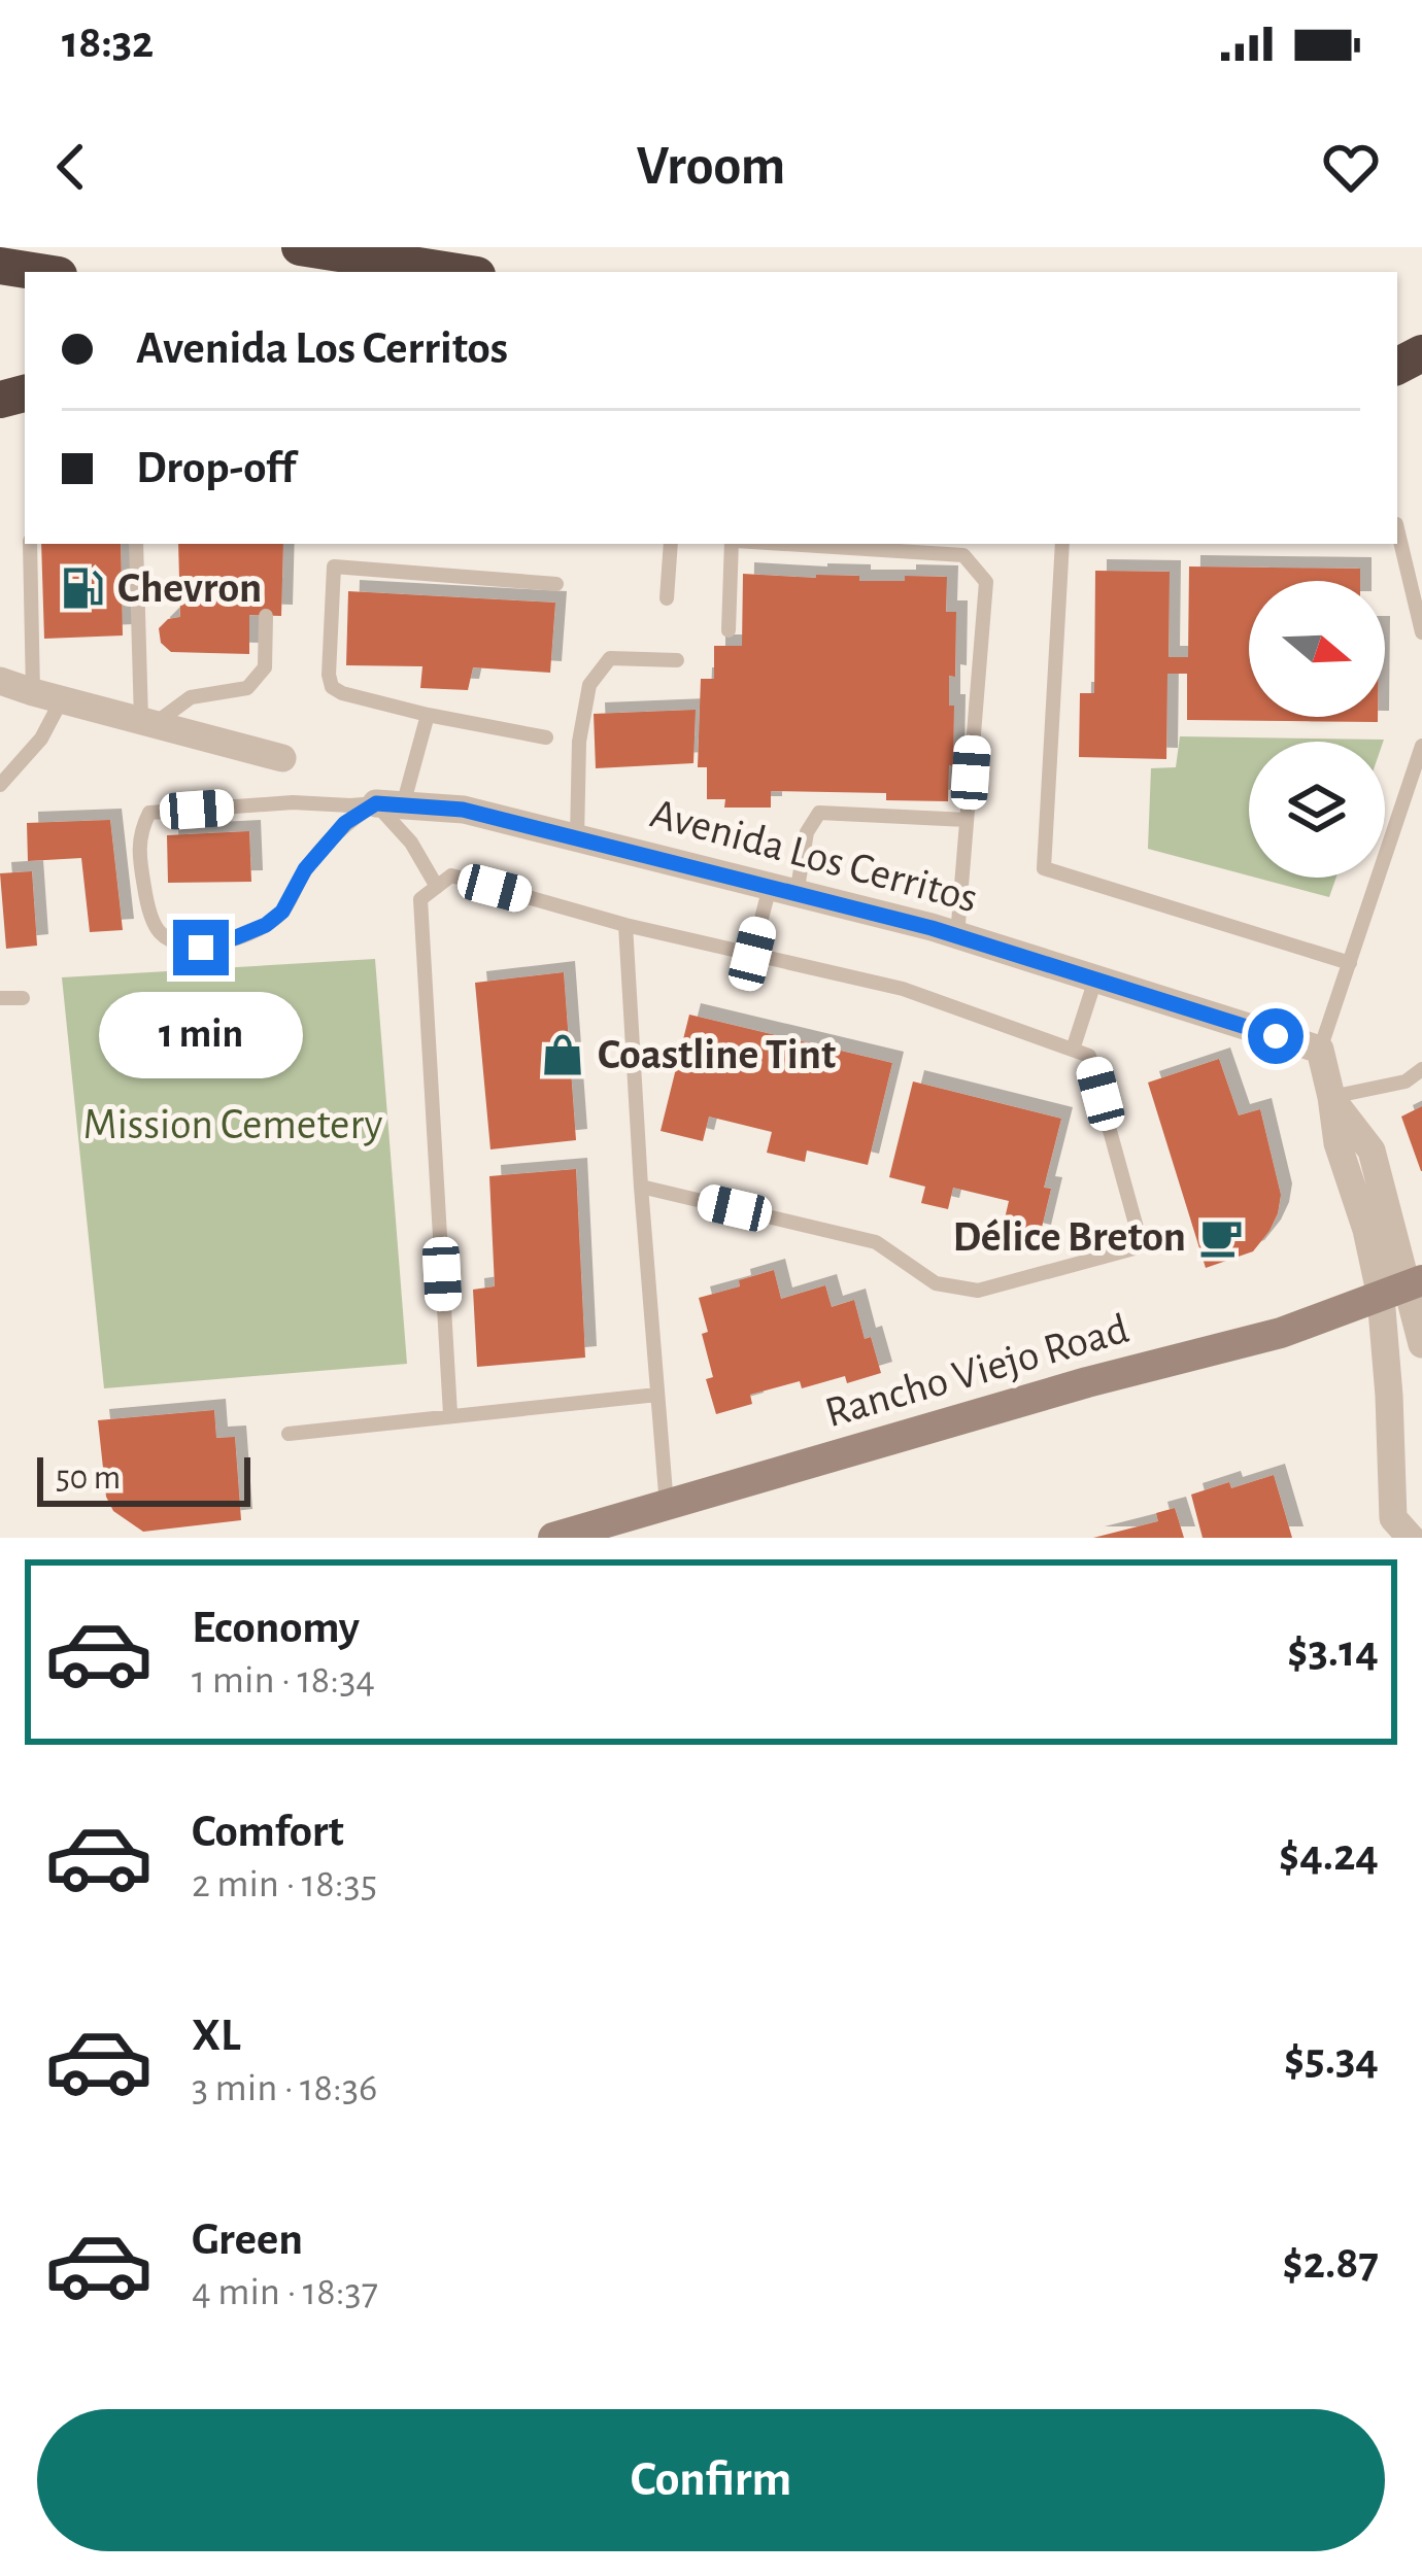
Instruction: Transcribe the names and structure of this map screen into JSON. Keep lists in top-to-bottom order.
{
  "streets": {
    "main road": ["Rancho Viejo Road"],
    "street": ["Avenida Los Cerritos"]
  },
  "parks": ["Mission Cemetery"],
  "places": {
    "fuel station": ["Chevron"],
    "shop": ["Coastline Tint"],
    "cafe": ["Délice Breton"]
  },
  "scale_bar": "50 m",
  "north": "right",
  "page": {
    "status": "18:32",
    "header": "Vroom",
    "banner": ["Avenida Los Cerritos", "Drop-off"],
    "bubble": "1 min",
    "scale": "50 m",
    "list": [
      {
        "name": "Economy",
        "note": "1 min · 18:34",
        "value": "$3.14"
      },
      {
        "name": "Comfort",
        "note": "2 min · 18:35",
        "value": "$4.24"
      },
      {
        "name": "XL",
        "note": "3 min · 18:36",
        "value": "$5.34"
      },
      {
        "name": "Green",
        "note": "4 min · 18:37",
        "value": "$2.87"
      }
    ],
    "buttons": "Confirm"
  }
}
